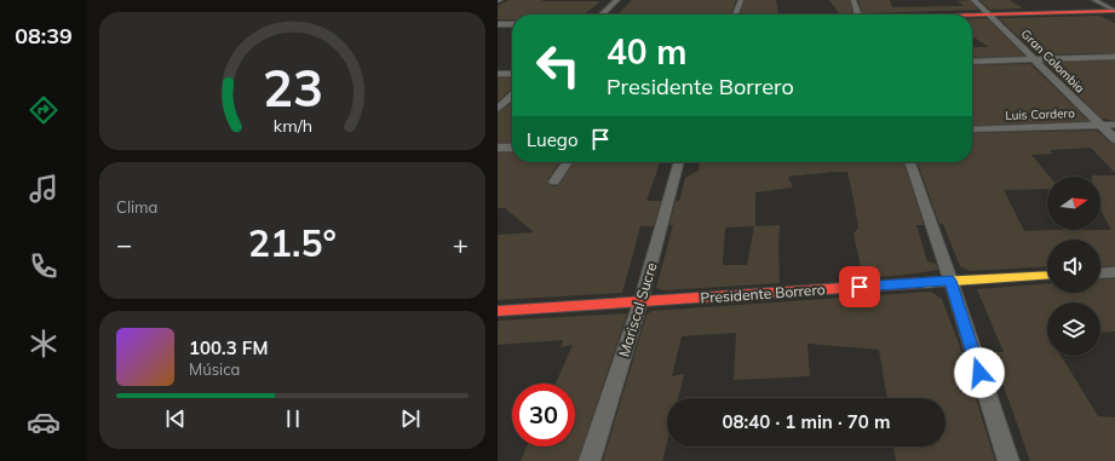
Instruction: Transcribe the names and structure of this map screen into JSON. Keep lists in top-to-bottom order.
{
  "streets": {
    "street": [
      "Gran Colombia",
      "Luis Cordero",
      "Presidente Borrero",
      "Mariscal Sucre"
    ]
  },
  "crossings": [
    ["Gran Colombia", "Luis Cordero"],
    ["Presidente Borrero", "Mariscal Sucre"]
  ],
  "north": "right",
  "page": {
    "tabs": "08:39",
    "turn": ["40 m", "Presidente Borrero"],
    "then": "Luego",
    "tile": "Clima",
    "heat": ["−", "21.5°", "+"],
    "song": ["100.3 FM", "Música"],
    "limit": "30",
    "trip": "08:40 · 1 min · 70 m",
    "gauge": ["23", "km/h"]
  }
}
